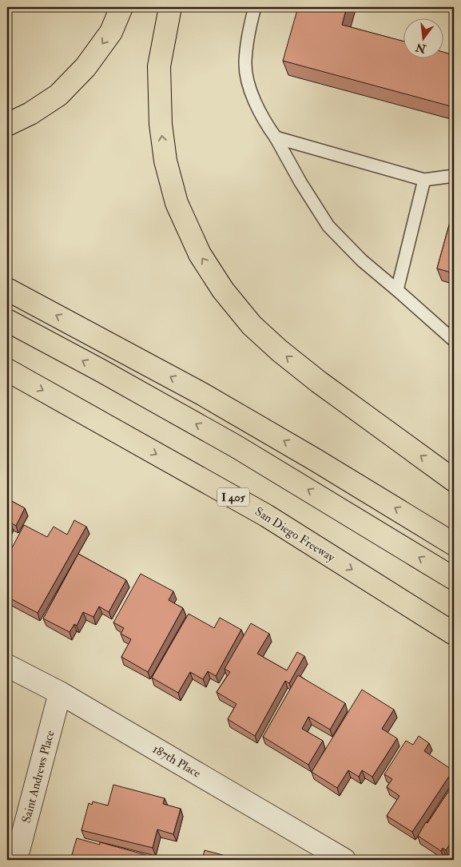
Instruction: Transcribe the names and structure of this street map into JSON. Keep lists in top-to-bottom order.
{
  "streets": {
    "highway": ["I 405", "San Diego Freeway"],
    "street": ["187th Place", "Saint Andrews Place"]
  },
  "crossings": [
    ["187th Place", "Saint Andrews Place"]
  ],
  "north": "bottom"
}
